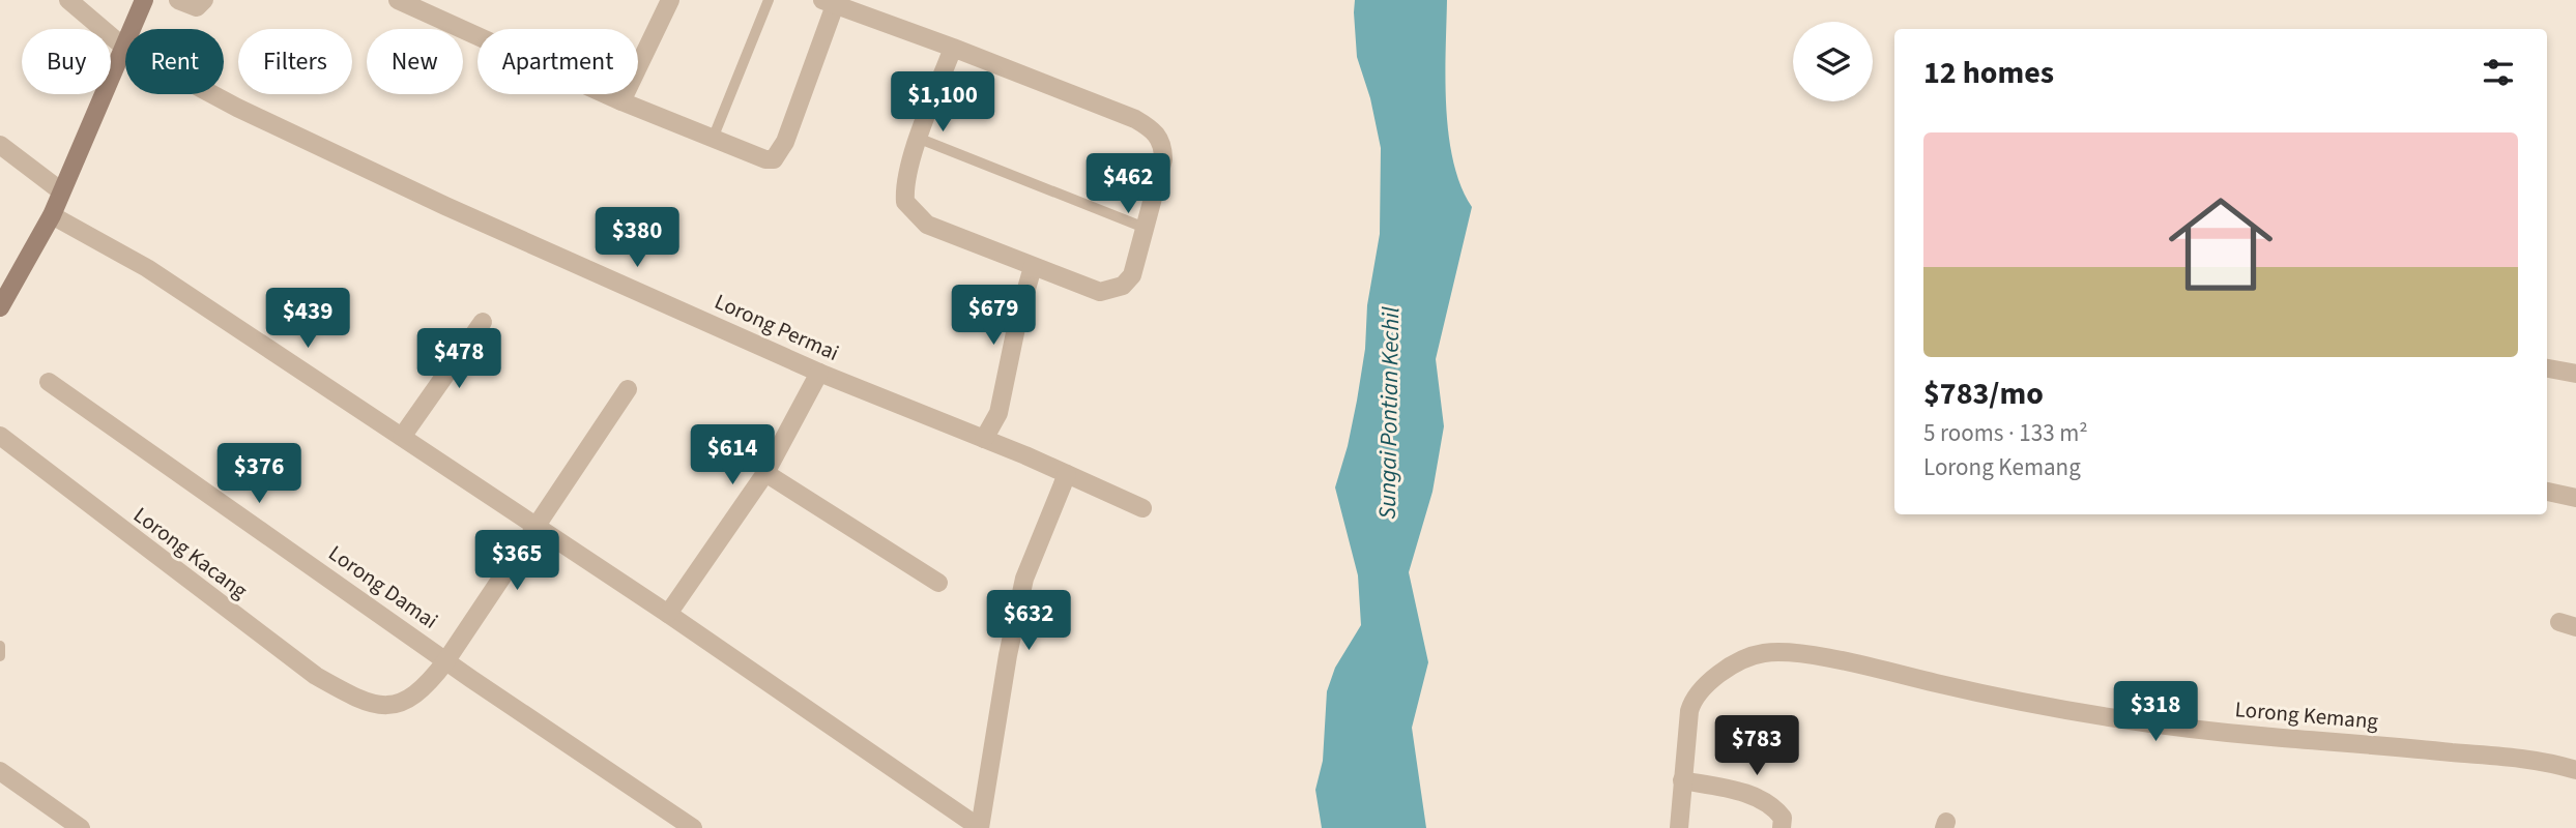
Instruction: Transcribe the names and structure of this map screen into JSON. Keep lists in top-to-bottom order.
{
  "streets": {
    "street": [
      "Lorong Permai",
      "Lorong Kacang",
      "Lorong Damai",
      "Lorong Kemang"
    ]
  },
  "crossings": [
    ["Lorong Kacang", "Lorong Damai"]
  ],
  "water": ["Sungai Pontian Kechil"],
  "page": {
    "chip": [
      "Buy",
      "Rent",
      "Filters",
      "New",
      "Apartment"
    ],
    "heading": "12 homes",
    "price": [
      "$1,100",
      "$462",
      "$380",
      "$679",
      "$439",
      "$478",
      "$614",
      "$376",
      "$365",
      "$632",
      "$318",
      "$783"
    ],
    "list": [
      {
        "name": "$783/mo",
        "note": "5 rooms · 133 m² · Lorong Kemang"
      }
    ]
  }
}
